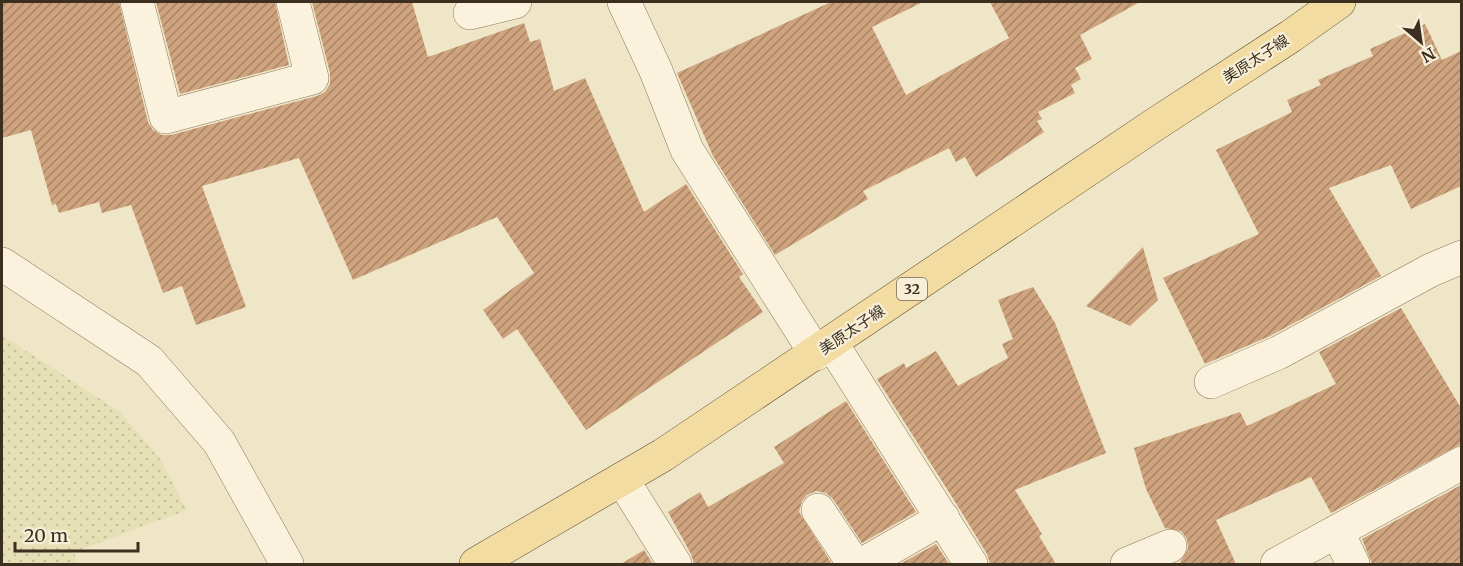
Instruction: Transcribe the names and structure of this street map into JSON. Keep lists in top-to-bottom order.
{
  "streets": {
    "main road": ["美原太子線", "32"]
  },
  "scale_bar": "20 m",
  "north": "bottom right"
}
